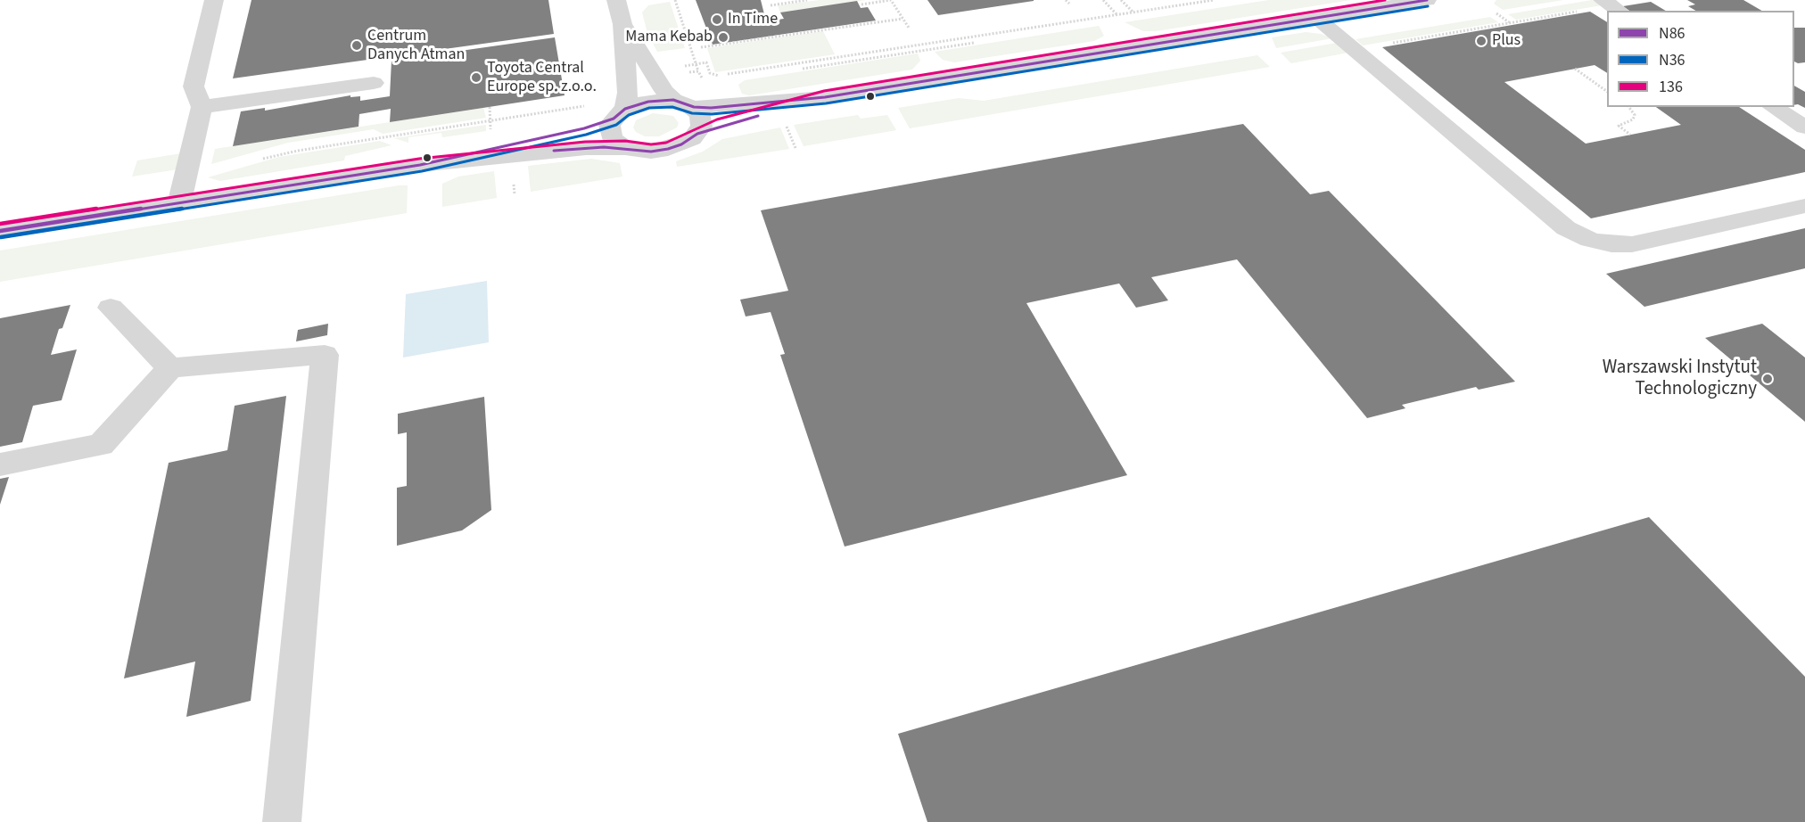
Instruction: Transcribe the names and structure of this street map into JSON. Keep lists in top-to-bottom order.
{
  "places": [
    "In Time",
    "Mama Kebab",
    "Plus",
    "Centrum Danych Atman",
    "Toyota Central Europe sp. z.o.o.",
    "Warszawski Instytut Technologiczny"
  ],
  "lines": ["transit line N86", "transit line 136", "transit line N36"],
  "legend": ["N86", "N36", "136"]
}
